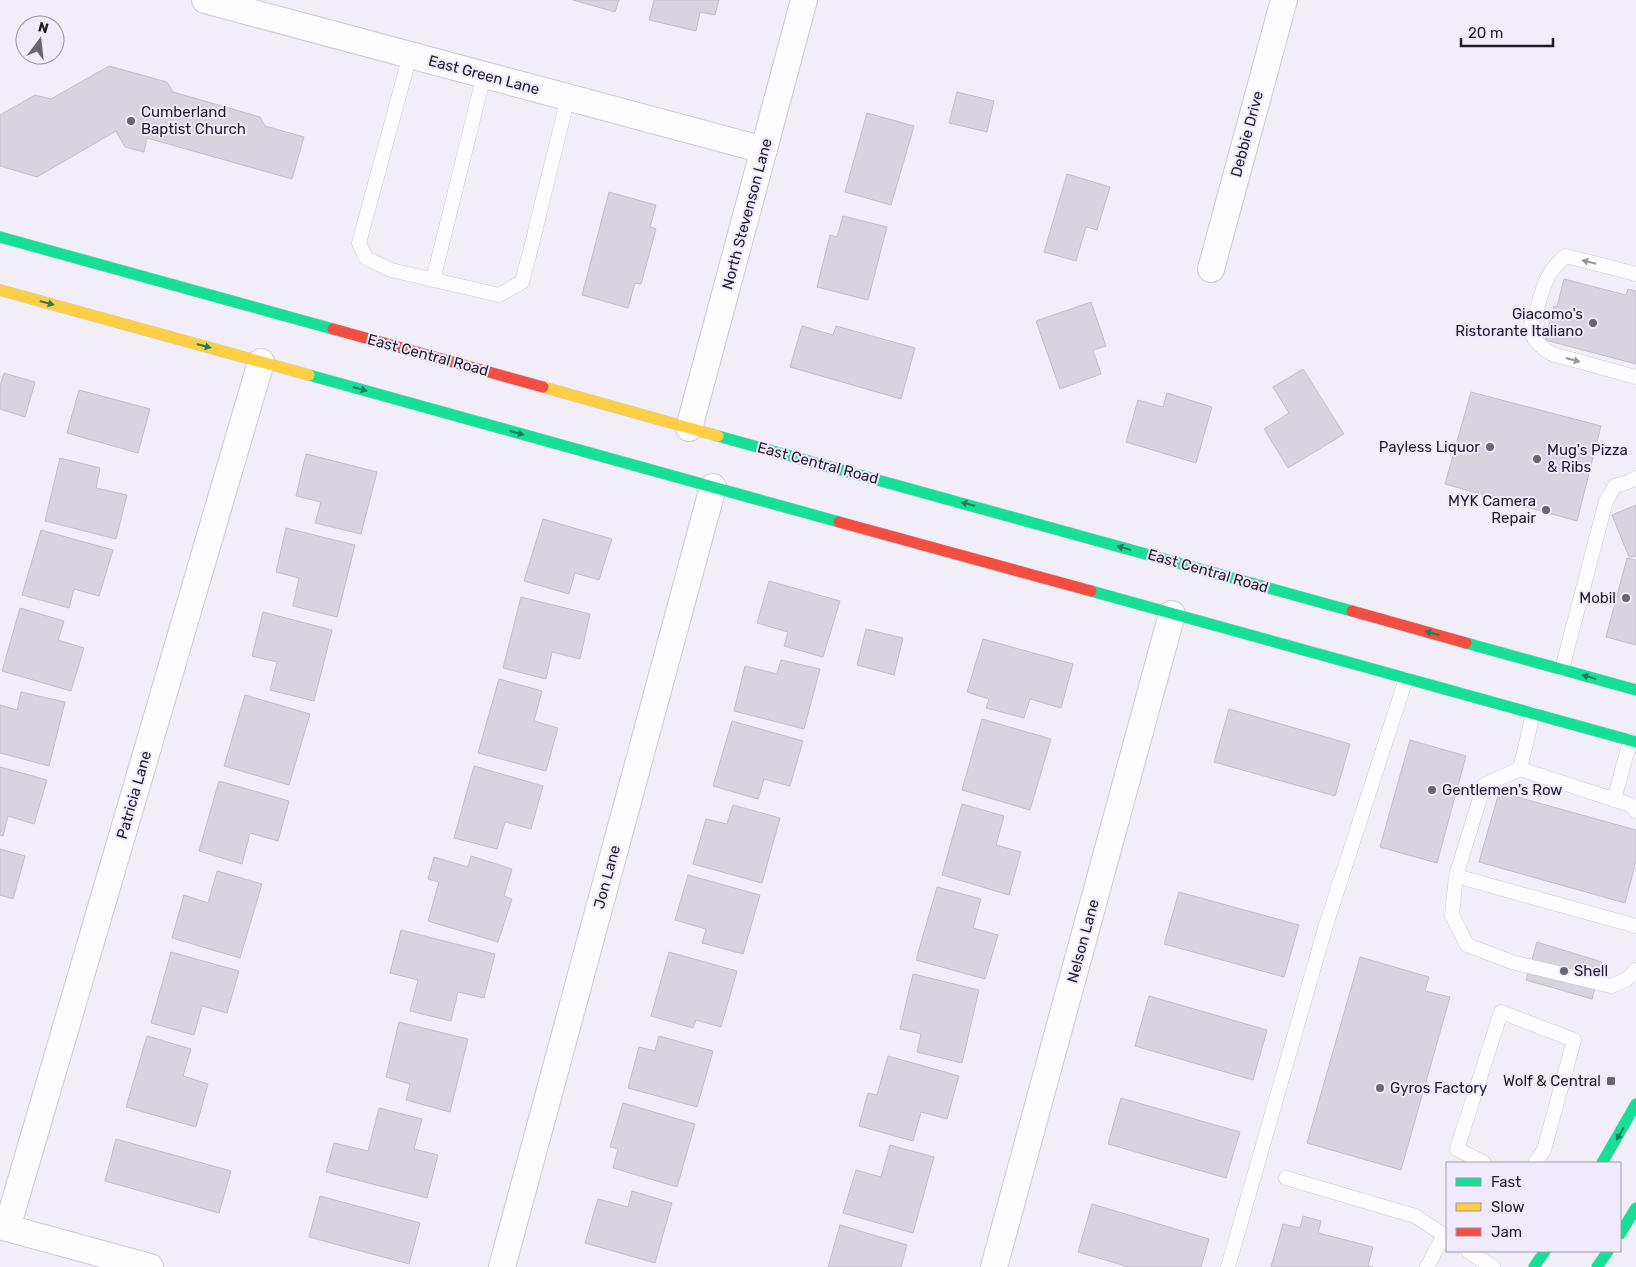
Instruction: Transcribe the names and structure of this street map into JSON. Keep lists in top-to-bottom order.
{
  "streets": {
    "main road": ["East Central Road"],
    "street": [
      "East Green Lane",
      "Debbie Drive",
      "North Stevenson Lane",
      "Patricia Lane",
      "Jon Lane",
      "Nelson Lane"
    ]
  },
  "crossings": [
    ["East Green Lane", "North Stevenson Lane"],
    ["North Stevenson Lane", "East Central Road"]
  ],
  "places": {
    "other": [
      "Cumberland Baptist Church",
      "Giacomo's Ristorante Italiano",
      "Payless Liquor",
      "Mug's Pizza & Ribs",
      "MYK Camera Repair",
      "Mobil",
      "Gentlemen's Row",
      "Shell",
      "Gyros Factory"
    ],
    "transit": ["Wolf & Central"]
  },
  "legend": ["Fast", "Slow", "Jam"],
  "scale_bar": "20 m",
  "north": "top"
}
